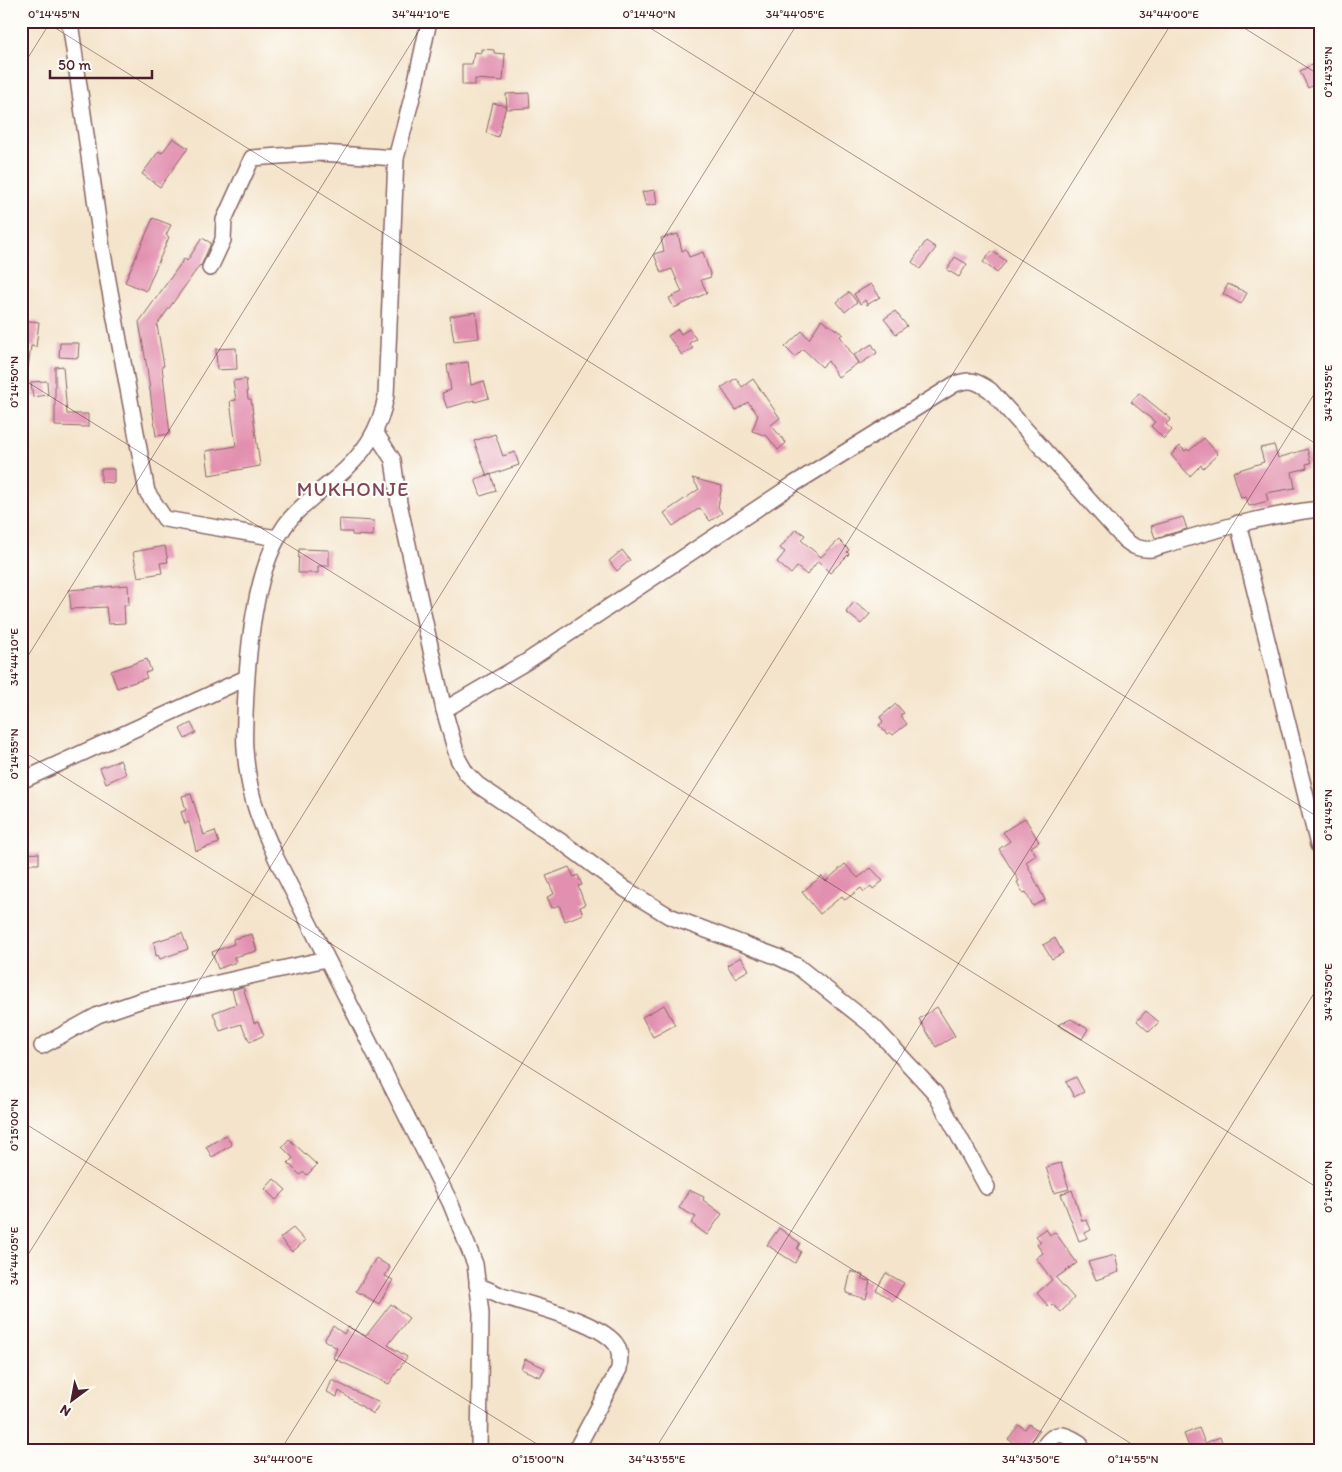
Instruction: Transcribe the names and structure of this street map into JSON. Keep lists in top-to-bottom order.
{
  "districts": ["MUKHONJE"],
  "scale_bar": "50 m",
  "north": "bottom left",
  "coordinates": [
    "0°14'45\"N",
    "34°44'10\"E",
    "0°14'40\"N",
    "34°44'05\"E",
    "34°44'00\"E",
    "0°14'35\"N",
    "0°14'50\"N",
    "34°43'55\"E",
    "0°14'55\"N",
    "34°43'50\"E",
    "0°15'00\"N"
  ]
}
